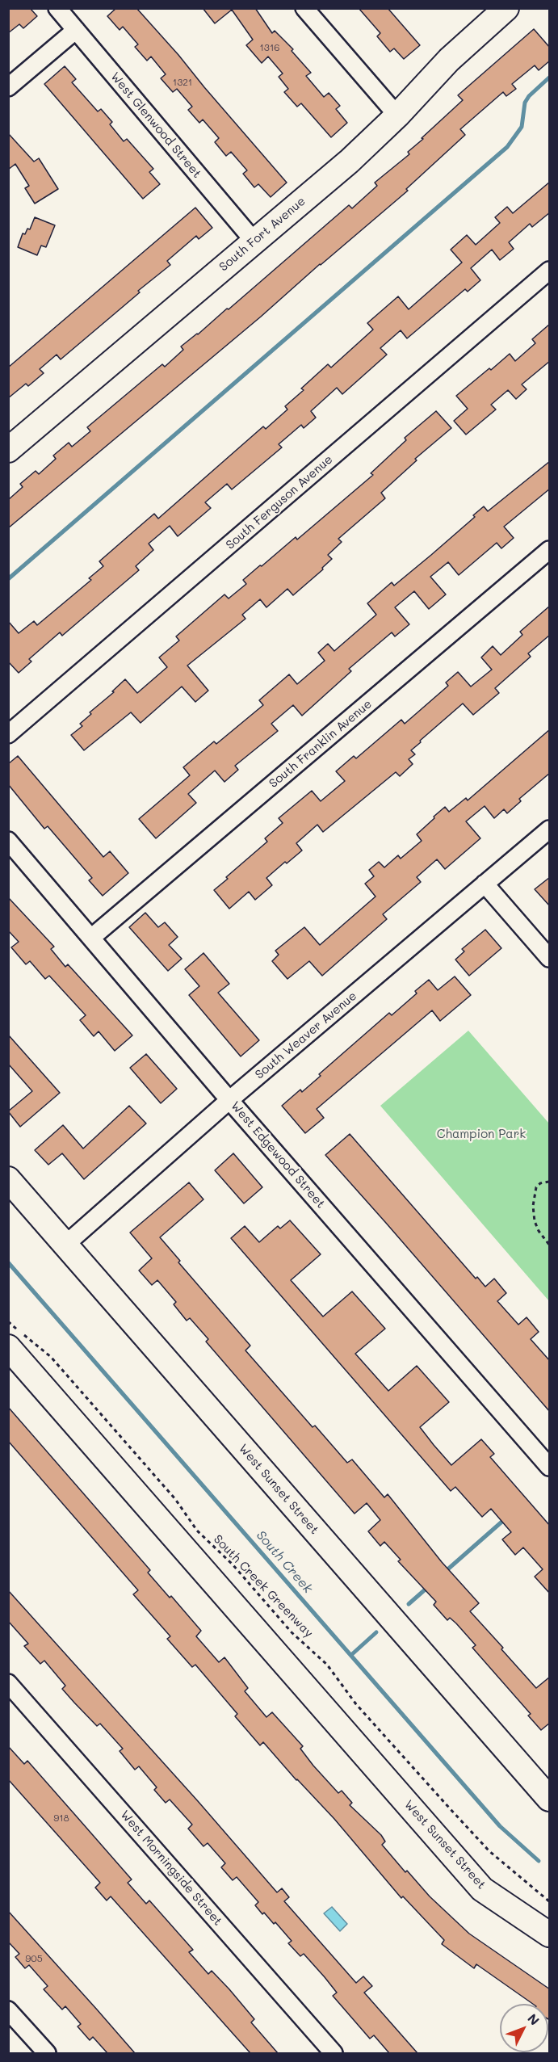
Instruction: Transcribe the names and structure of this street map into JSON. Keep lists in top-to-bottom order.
{
  "streets": {
    "main road": ["South Fort Avenue", "West Sunset Street"],
    "street": [
      "West Glenwood Street",
      "South Ferguson Avenue",
      "South Franklin Avenue",
      "South Weaver Avenue",
      "West Edgewood Street",
      "West Morningside Street"
    ],
    "path": ["South Creek Greenway"]
  },
  "crossings": [
    ["West Glenwood Street", "South Fort Avenue"],
    ["South Franklin Avenue", "West Edgewood Street"],
    ["South Weaver Avenue", "West Edgewood Street"],
    ["South Weaver Avenue", "West Sunset Street"]
  ],
  "water": ["South Creek"],
  "parks": ["Champion Park"],
  "house_numbers": [
    "1316",
    "1321",
    "918",
    "905"
  ],
  "north": "top right"
}
